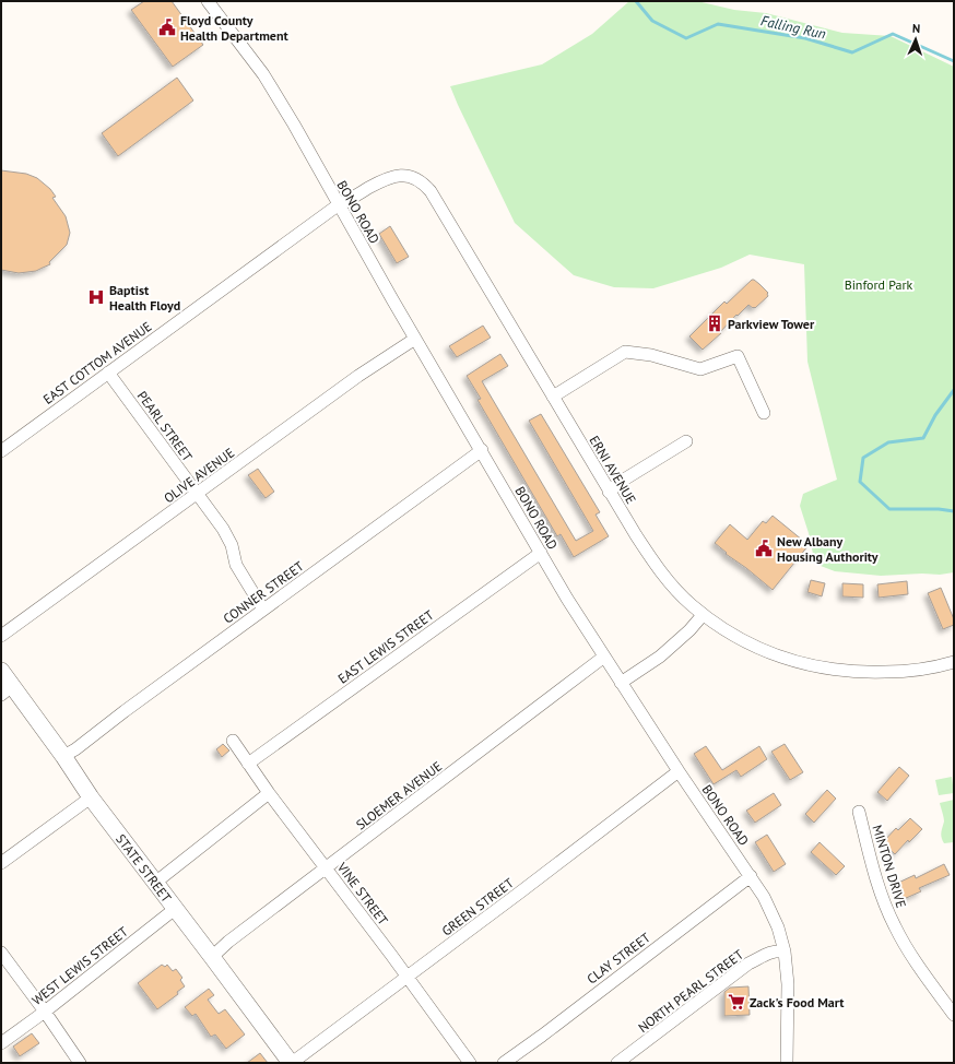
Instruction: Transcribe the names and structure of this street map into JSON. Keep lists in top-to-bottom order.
{
  "streets": {
    "main road": ["STATE STREET"],
    "street": [
      "BONO ROAD",
      "EAST COTTOM AVENUE",
      "PEARL STREET",
      "ERNI AVENUE",
      "OLIVE AVENUE",
      "CONNER STREET",
      "EAST LEWIS STREET",
      "SLOEMER AVENUE",
      "MINTON DRIVE",
      "VINE STREET",
      "GREEN STREET",
      "CLAY STREET",
      "WEST LEWIS STREET",
      "NORTH PEARL STREET"
    ]
  },
  "crossings": [
    ["BONO ROAD", "EAST COTTOM AVENUE"],
    ["BONO ROAD", "ERNI AVENUE"],
    ["BONO ROAD", "OLIVE AVENUE"],
    ["BONO ROAD", "CONNER STREET"],
    ["BONO ROAD", "EAST LEWIS STREET"],
    ["BONO ROAD", "SLOEMER AVENUE"],
    ["BONO ROAD", "GREEN STREET"],
    ["BONO ROAD", "CLAY STREET"],
    ["BONO ROAD", "NORTH PEARL STREET"],
    ["EAST COTTOM AVENUE", "PEARL STREET"],
    ["EAST COTTOM AVENUE", "ERNI AVENUE"],
    ["PEARL STREET", "OLIVE AVENUE"],
    ["PEARL STREET", "CONNER STREET"],
    ["CONNER STREET", "STATE STREET"],
    ["EAST LEWIS STREET", "VINE STREET"],
    ["SLOEMER AVENUE", "STATE STREET"],
    ["SLOEMER AVENUE", "VINE STREET"],
    ["STATE STREET", "GREEN STREET"],
    ["STATE STREET", "WEST LEWIS STREET"],
    ["VINE STREET", "GREEN STREET"]
  ],
  "water": ["Falling Run"],
  "parks": ["Binford Park"],
  "places": {
    "public building": ["Floyd County Health Department", "New Albany Housing Authority"],
    "hospital": ["Baptist Health Floyd"],
    "building": ["Parkview Tower"],
    "supermarket": ["Zack's Food Mart"]
  },
  "north": "top"
}
